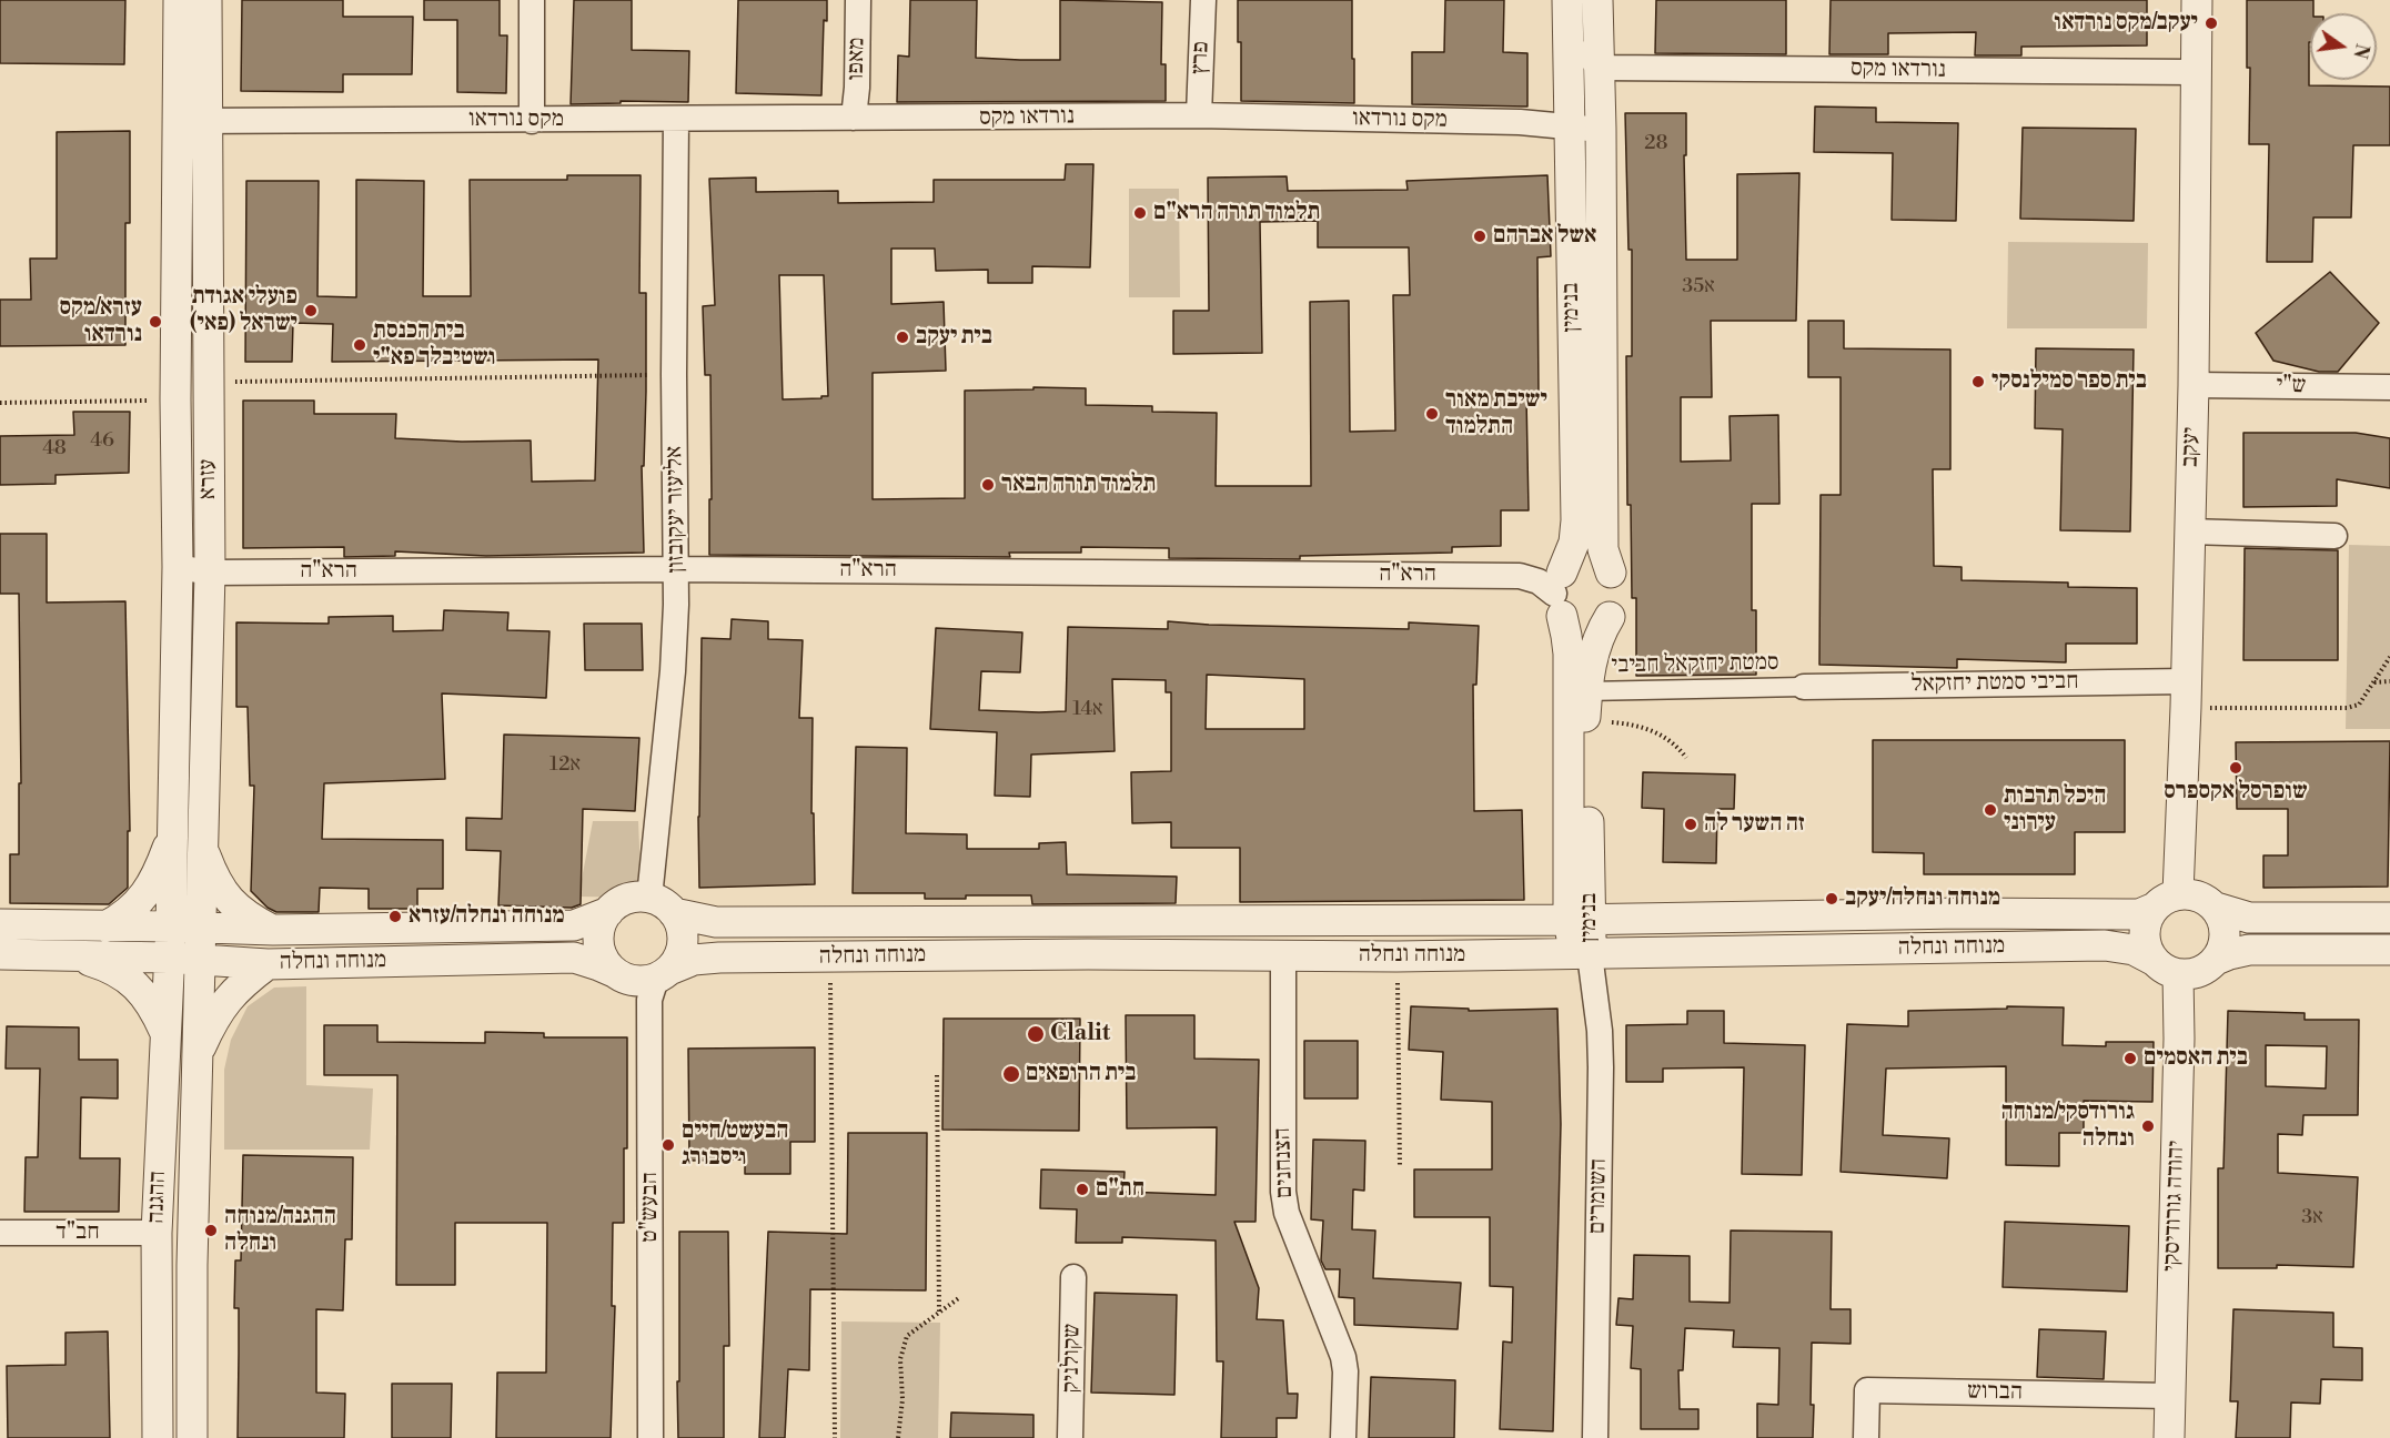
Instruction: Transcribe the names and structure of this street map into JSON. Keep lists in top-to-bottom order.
{
  "streets": {
    "street": [
      "פרץ",
      "מאפו",
      "נורדאו מקס",
      "מקס נורדאו",
      "בנימין",
      "ש\"י",
      "יעקב",
      "עזרא",
      "אליעזר יעקובזון",
      "הרא\"ה",
      "סמטת יחזקאל חביבי",
      "חביבי סמטת יחזקאל",
      "מנוחה ונחלה",
      "הצנחנים",
      "השומרים",
      "ההגנה",
      "יהודה גורודיסקי",
      "הבעש\"ט",
      "חב\"ד",
      "שקולניק",
      "הברוש"
    ]
  },
  "crossings": [
    ["פרץ", "נורדאו מקס"],
    ["פרץ", "מקס נורדאו"],
    ["מאפו", "נורדאו מקס"],
    ["מאפו", "מקס נורדאו"],
    ["נורדאו מקס", "מקס נורדאו"],
    ["נורדאו מקס", "בנימין"],
    ["נורדאו מקס", "יעקב"],
    ["מקס נורדאו", "בנימין"],
    ["מקס נורדאו", "עזרא"],
    ["מקס נורדאו", "אליעזר יעקובזון"],
    ["בנימין", "הרא\"ה"],
    ["בנימין", "סמטת יחזקאל חביבי"],
    ["בנימין", "מנוחה ונחלה"],
    ["בנימין", "השומרים"],
    ["ש\"י", "יעקב"],
    ["יעקב", "חביבי סמטת יחזקאל"],
    ["יעקב", "מנוחה ונחלה"],
    ["יעקב", "יהודה גורודיסקי"],
    ["עזרא", "הרא\"ה"],
    ["עזרא", "מנוחה ונחלה"],
    ["עזרא", "ההגנה"],
    ["אליעזר יעקובזון", "הרא\"ה"],
    ["אליעזר יעקובזון", "מנוחה ונחלה"],
    ["אליעזר יעקובזון", "הבעש\"ט"],
    ["סמטת יחזקאל חביבי", "חביבי סמטת יחזקאל"],
    ["מנוחה ונחלה", "הצנחנים"],
    ["מנוחה ונחלה", "השומרים"],
    ["מנוחה ונחלה", "ההגנה"],
    ["מנוחה ונחלה", "יהודה גורודיסקי"],
    ["מנוחה ונחלה", "הבעש\"ט"],
    ["ההגנה", "חב\"ד"],
    ["יהודה גורודיסקי", "הברוש"]
  ],
  "places": [
    "יעקב/מקס נורדאו",
    "תלמוד תורה הרא\"ם",
    "אשל אברהם",
    "פועלי אגודת ישראל (פאי)",
    "עזרא/מקס נורדאו",
    "בית יעקב",
    "בית הכנסת ושטיבלך פא\"י",
    "בית ספר סמילנסקי",
    "ישיבת מאור התלמוד",
    "תלמוד תורה הבאר",
    "שופרסל אקספרס",
    "היכל תרבות עירוני",
    "זה השער לה",
    "מנוחה ונחלה/יעקב",
    "מנוחה ונחלה/עזרא",
    "Clalit",
    "בית האסמים",
    "בית הרופאים",
    "גורודסקי/מנוחה ונחלה",
    "הבעשט/חיים ויסבורג",
    "חת\"ם",
    "ההגנה/מנוחה ונחלה"
  ],
  "house_numbers": [
    "28",
    "35א",
    "46",
    "48",
    "14א",
    "12א",
    "3א"
  ],
  "north": "right"
}
